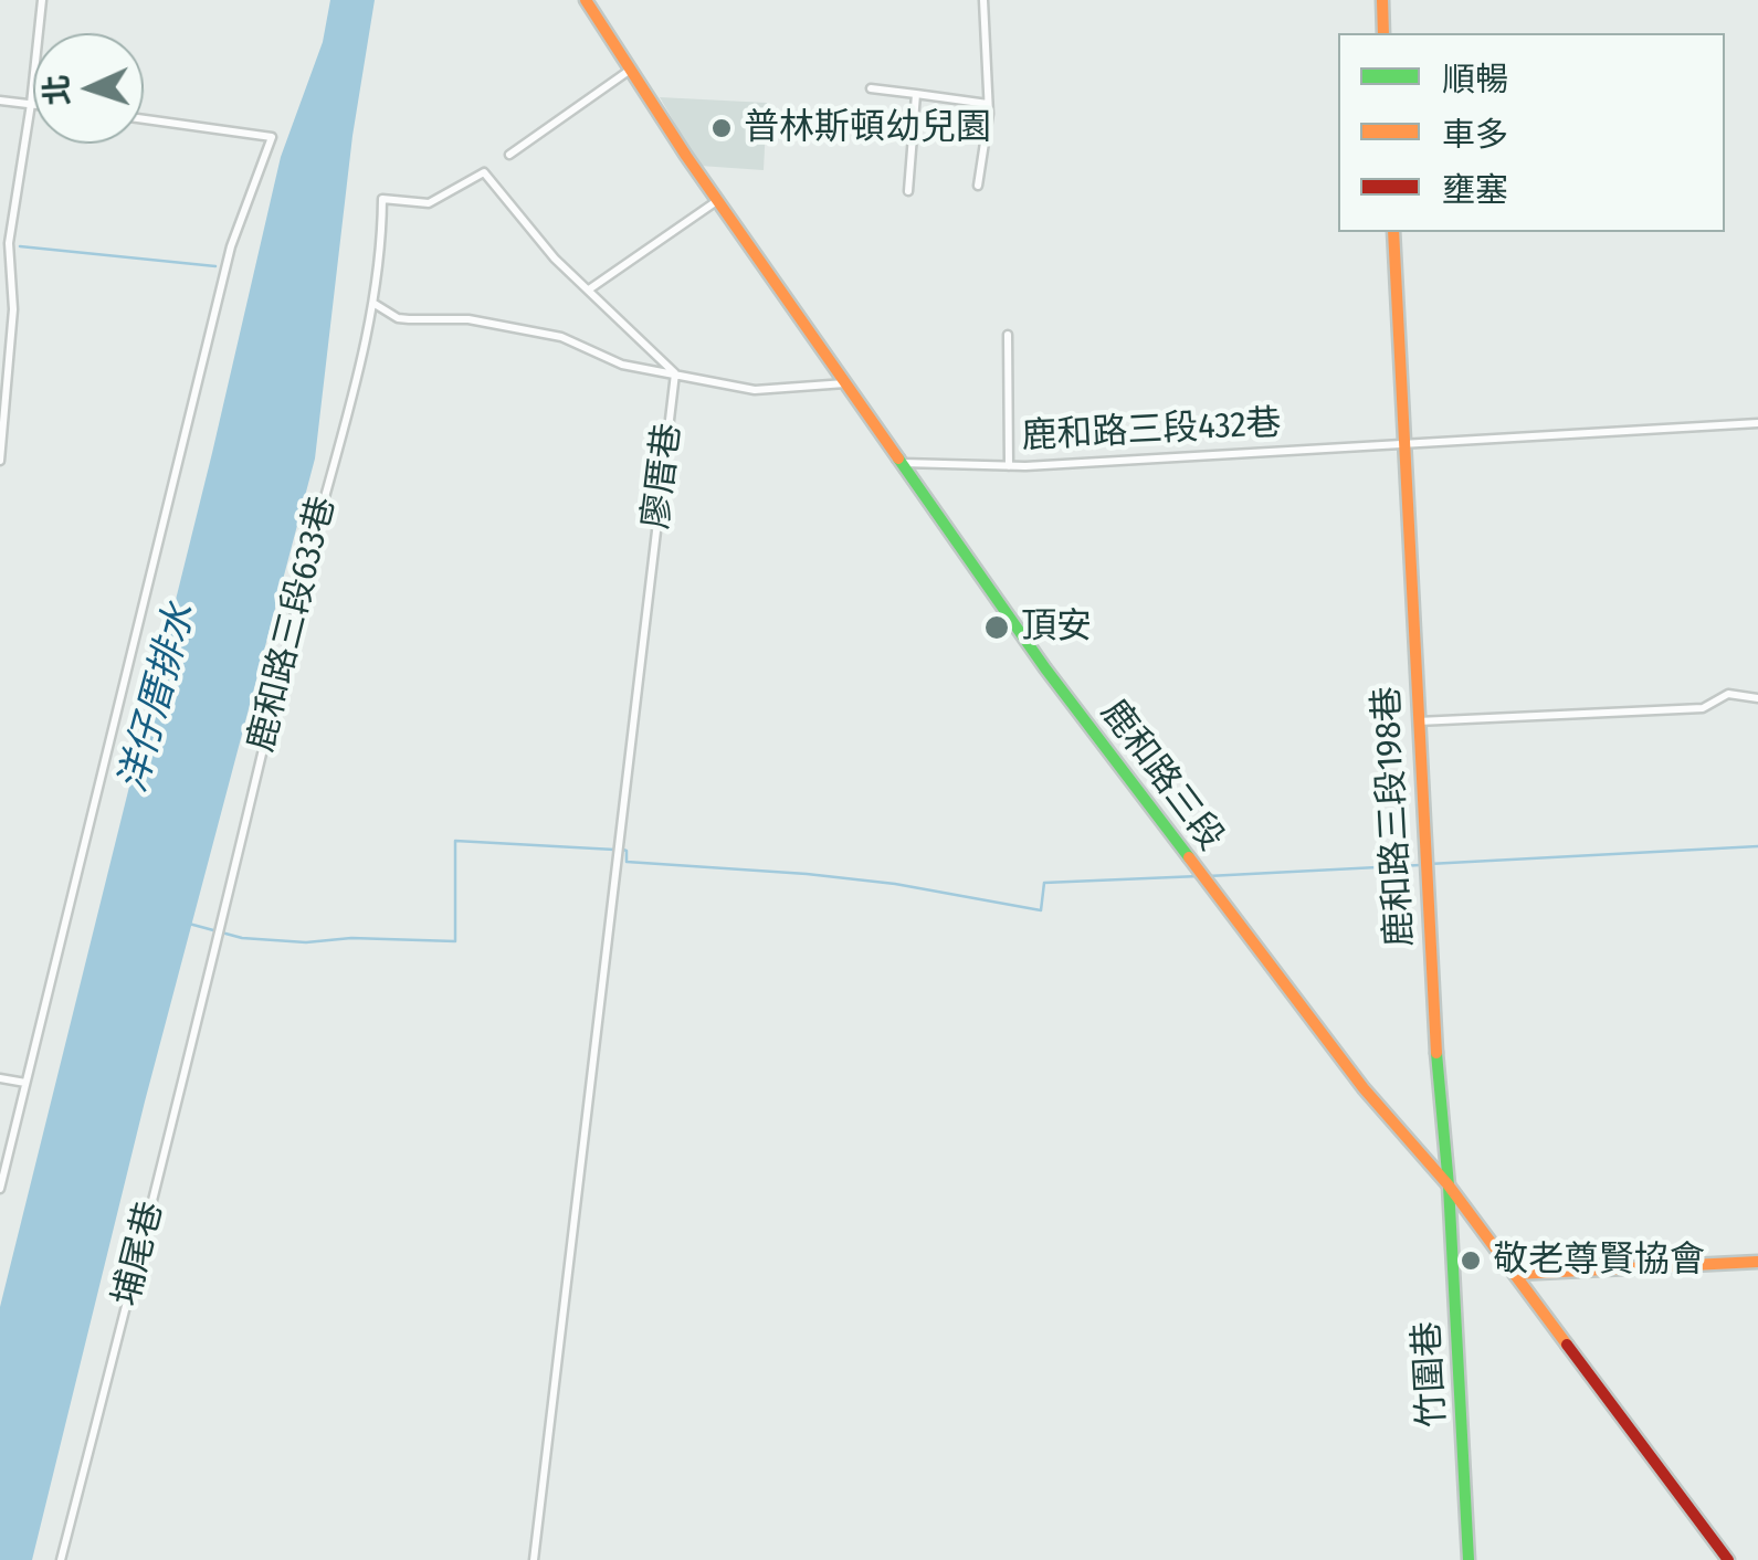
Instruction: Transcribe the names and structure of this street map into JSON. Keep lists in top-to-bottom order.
{
  "streets": {
    "main road": ["鹿和路三段", "鹿和路三段198巷", "竹圍巷"],
    "street": [
      "鹿和路三段432巷",
      "廖厝巷",
      "鹿和路三段633巷",
      "埔尾巷"
    ]
  },
  "crossings": [
    ["鹿和路三段432巷", "鹿和路三段"],
    ["鹿和路三段432巷", "鹿和路三段198巷"],
    ["鹿和路三段633巷", "埔尾巷"],
    ["鹿和路三段", "鹿和路三段198巷"],
    ["鹿和路三段", "竹圍巷"],
    ["鹿和路三段198巷", "竹圍巷"]
  ],
  "water": ["洋仔厝排水"],
  "places": ["普林斯頓幼兒園", "頂安", "敬老尊賢協會"],
  "legend": ["順暢", "車多", "壅塞"],
  "north": "left"
}
